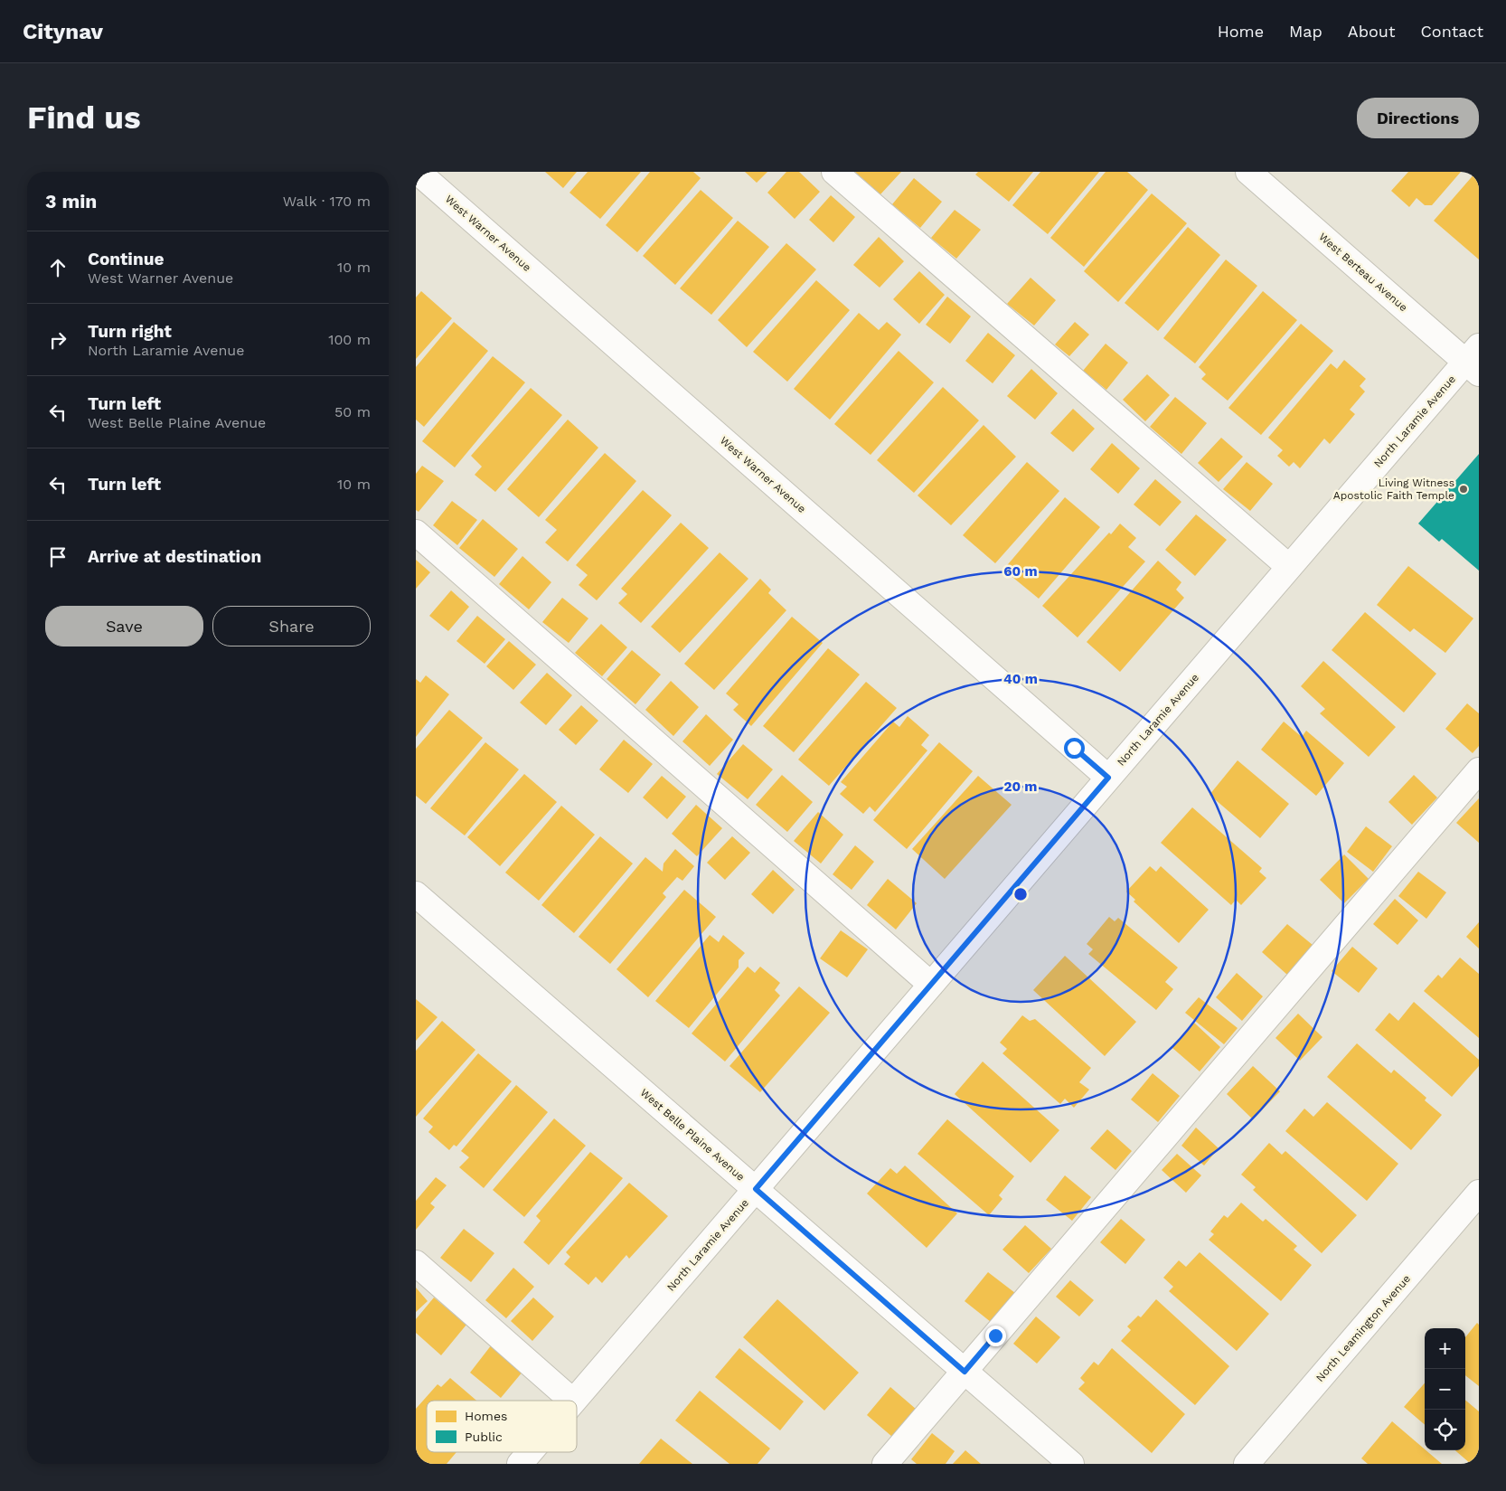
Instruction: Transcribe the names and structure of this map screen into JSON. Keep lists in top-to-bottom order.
{
  "streets": {
    "street": [
      "West Warner Avenue",
      "West Berteau Avenue",
      "North Laramie Avenue",
      "West Belle Plaine Avenue",
      "North Leamington Avenue"
    ]
  },
  "crossings": [
    ["West Warner Avenue", "North Laramie Avenue"],
    ["West Berteau Avenue", "North Laramie Avenue"],
    ["North Laramie Avenue", "West Belle Plaine Avenue"]
  ],
  "places": ["Living Witness Apostolic Faith Temple"],
  "legend": ["Homes", "Public"],
  "page": {
    "header": "Citynav",
    "nav": [
      "Home",
      "Map",
      "About",
      "Contact"
    ],
    "buttons": [
      "Directions",
      ["Save", "Share"]
    ],
    "title": "Find us",
    "heading": ["3 min", "Walk · 170 m"],
    "list": [
      ["Continue", "West Warner Avenue", "10 m"],
      ["Turn right", "North Laramie Avenue", "100 m"],
      ["Turn left", "West Belle Plaine Avenue", "50 m"],
      ["Turn left", "10 m"],
      "Arrive at destination"
    ],
    "map_buttons": ["+", "−"]
  },
  "rings": ["60 m", "40 m", "20 m"]
}
